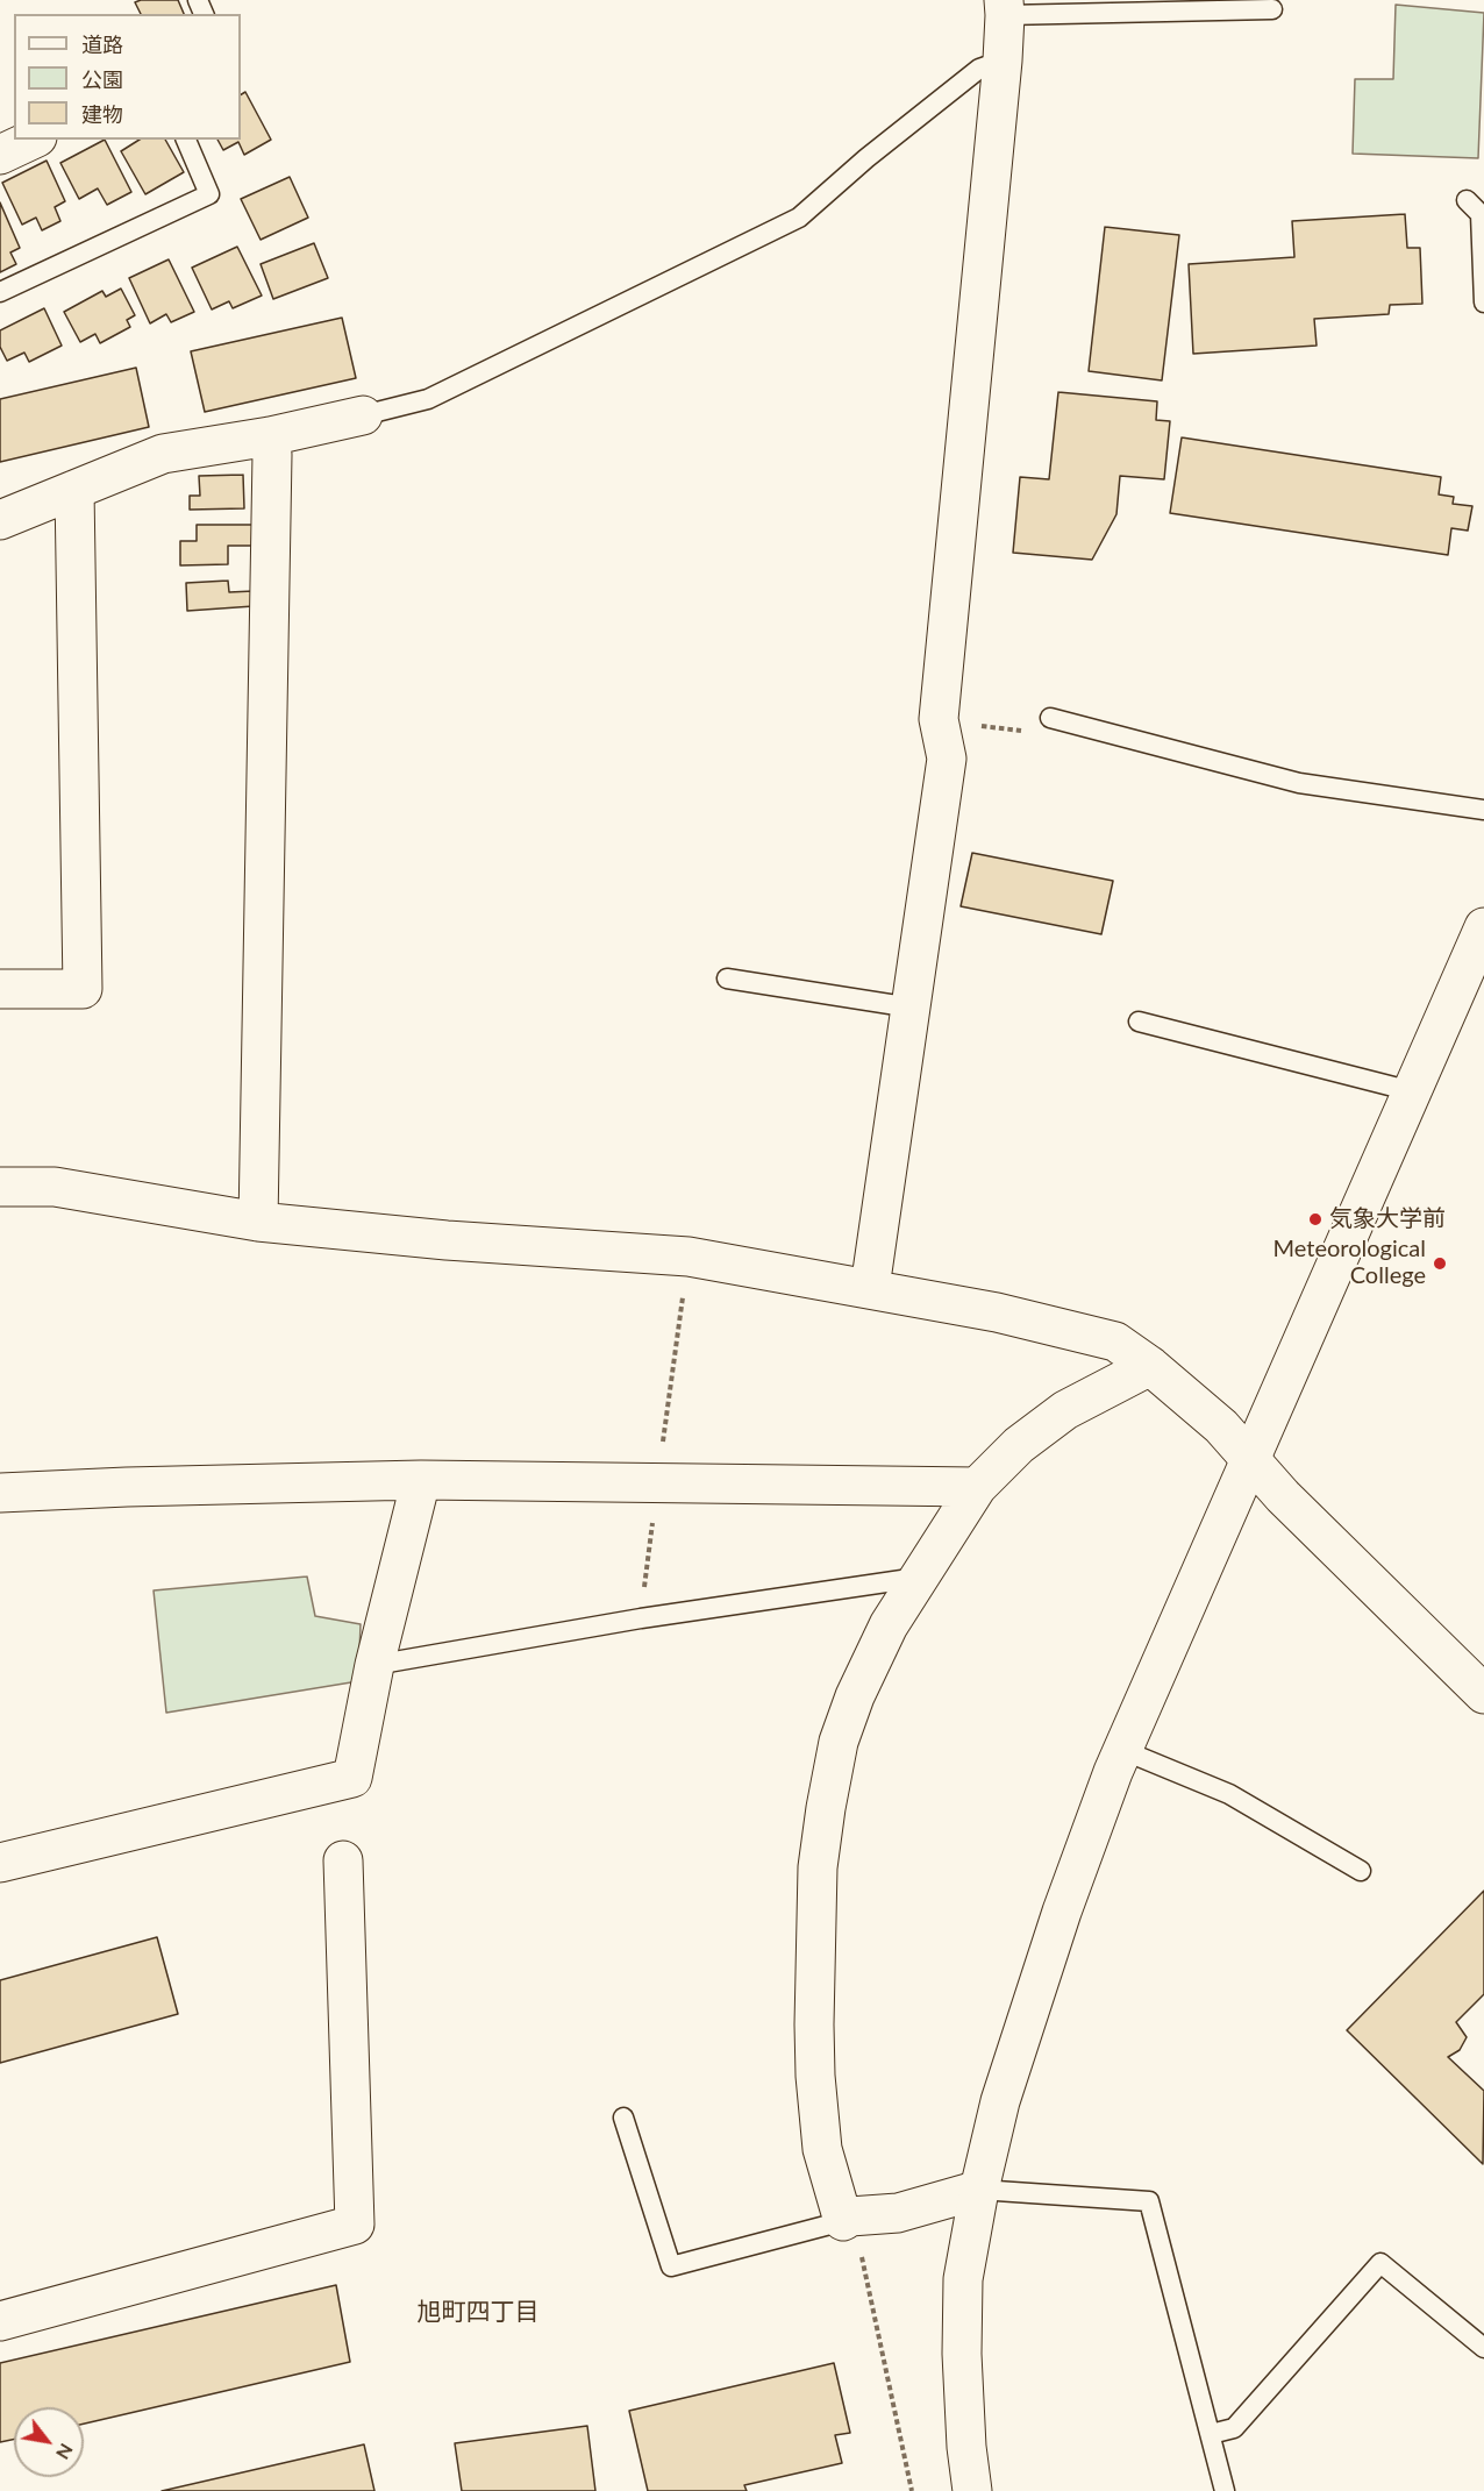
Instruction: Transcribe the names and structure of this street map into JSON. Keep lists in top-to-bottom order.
{
  "districts": ["旭町四丁目"],
  "places": ["気象大学前", "Meteorological College"],
  "legend": ["道路", "公園", "建物"],
  "north": "bottom right"
}
